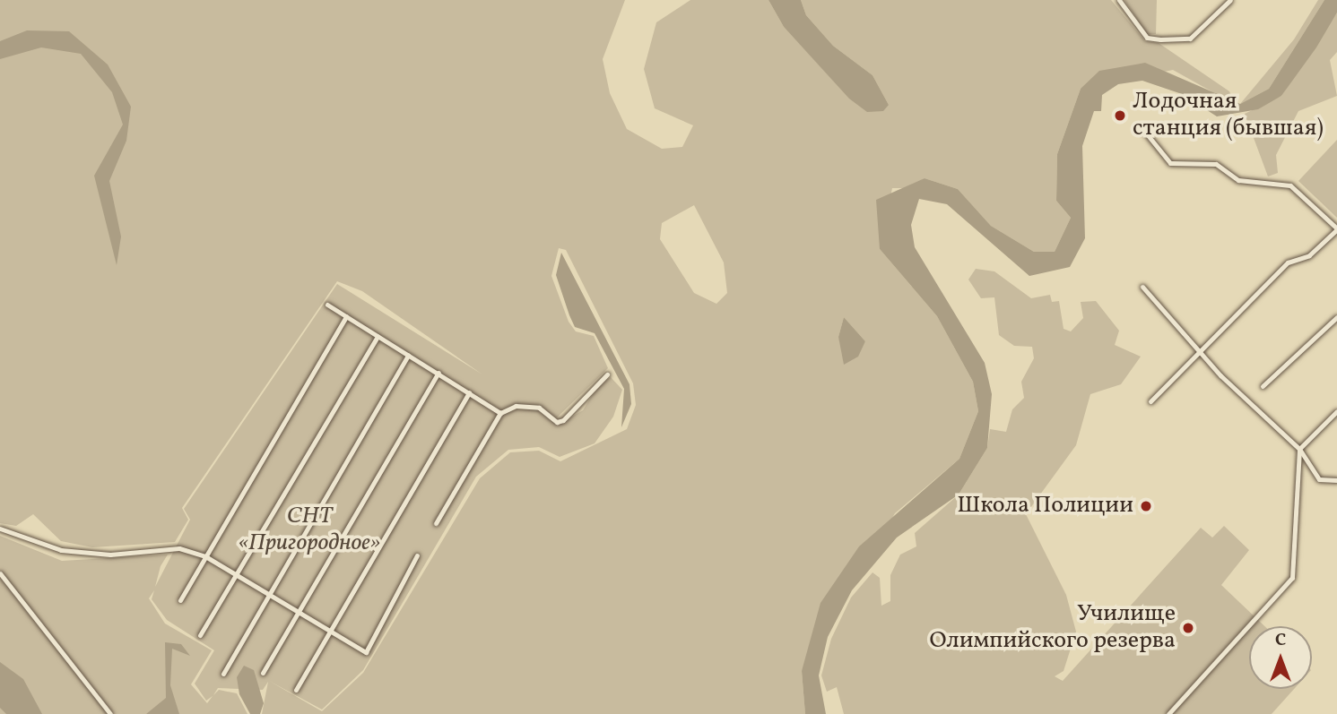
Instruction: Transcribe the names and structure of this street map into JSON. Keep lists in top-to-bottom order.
{
  "parks": ["СНТ «Пригородное»"],
  "places": ["Лодочная станция (бывшая)", "Школа Полиции", "Училище Олимпийского резерва"],
  "north": "top"
}
